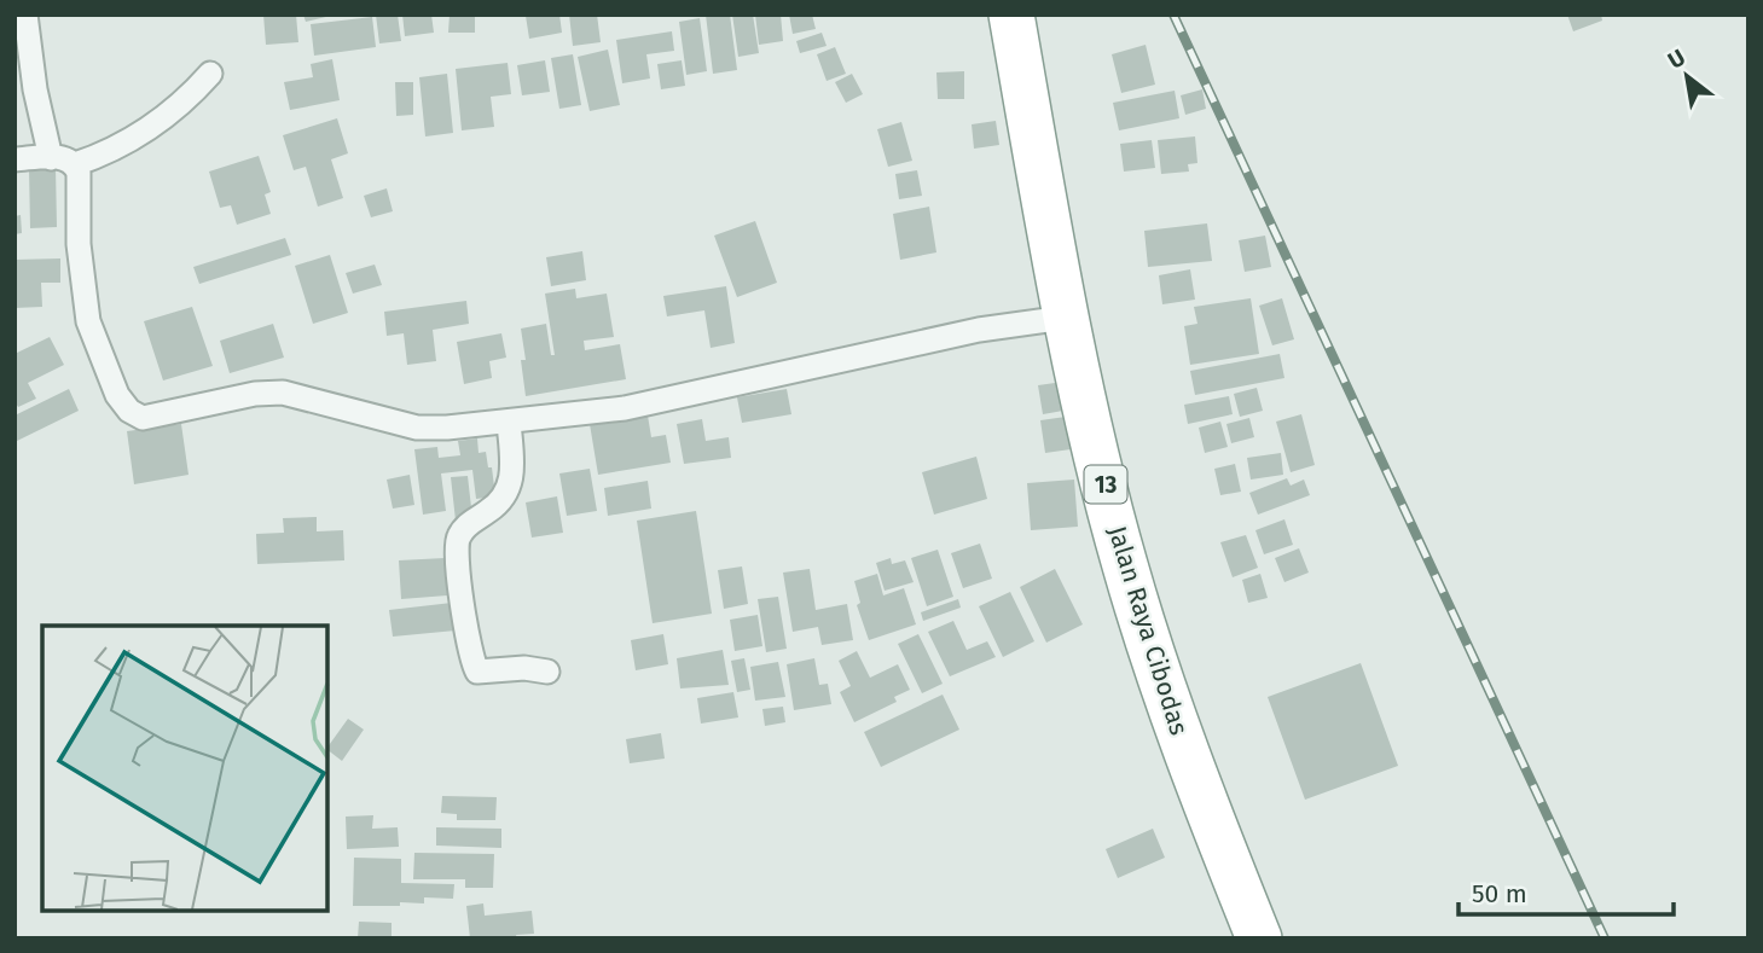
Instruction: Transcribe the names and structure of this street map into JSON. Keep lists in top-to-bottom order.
{
  "streets": {
    "highway": ["13", "Jalan Raya Cibodas"]
  },
  "scale_bar": "50 m",
  "north": "top left"
}
